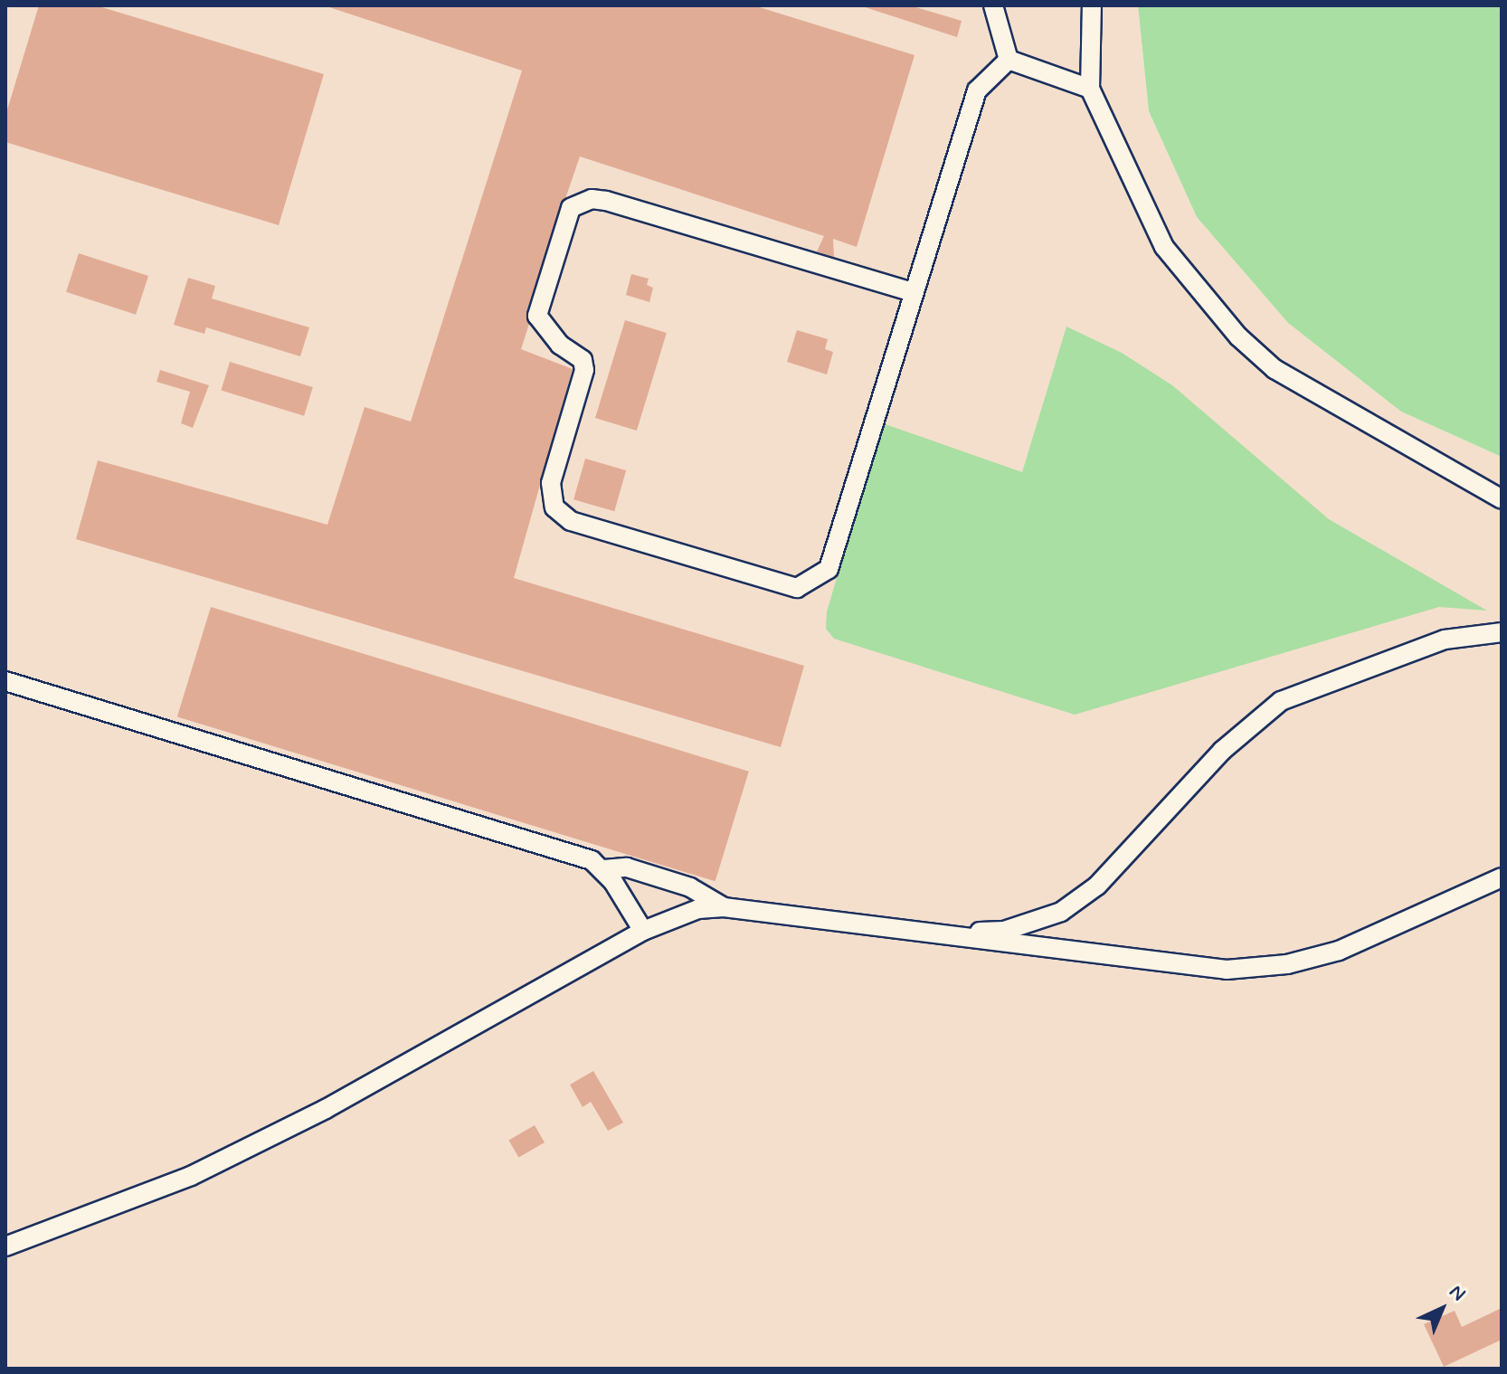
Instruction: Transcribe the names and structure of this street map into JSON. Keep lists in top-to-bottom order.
{
  "north": "top right"
}
